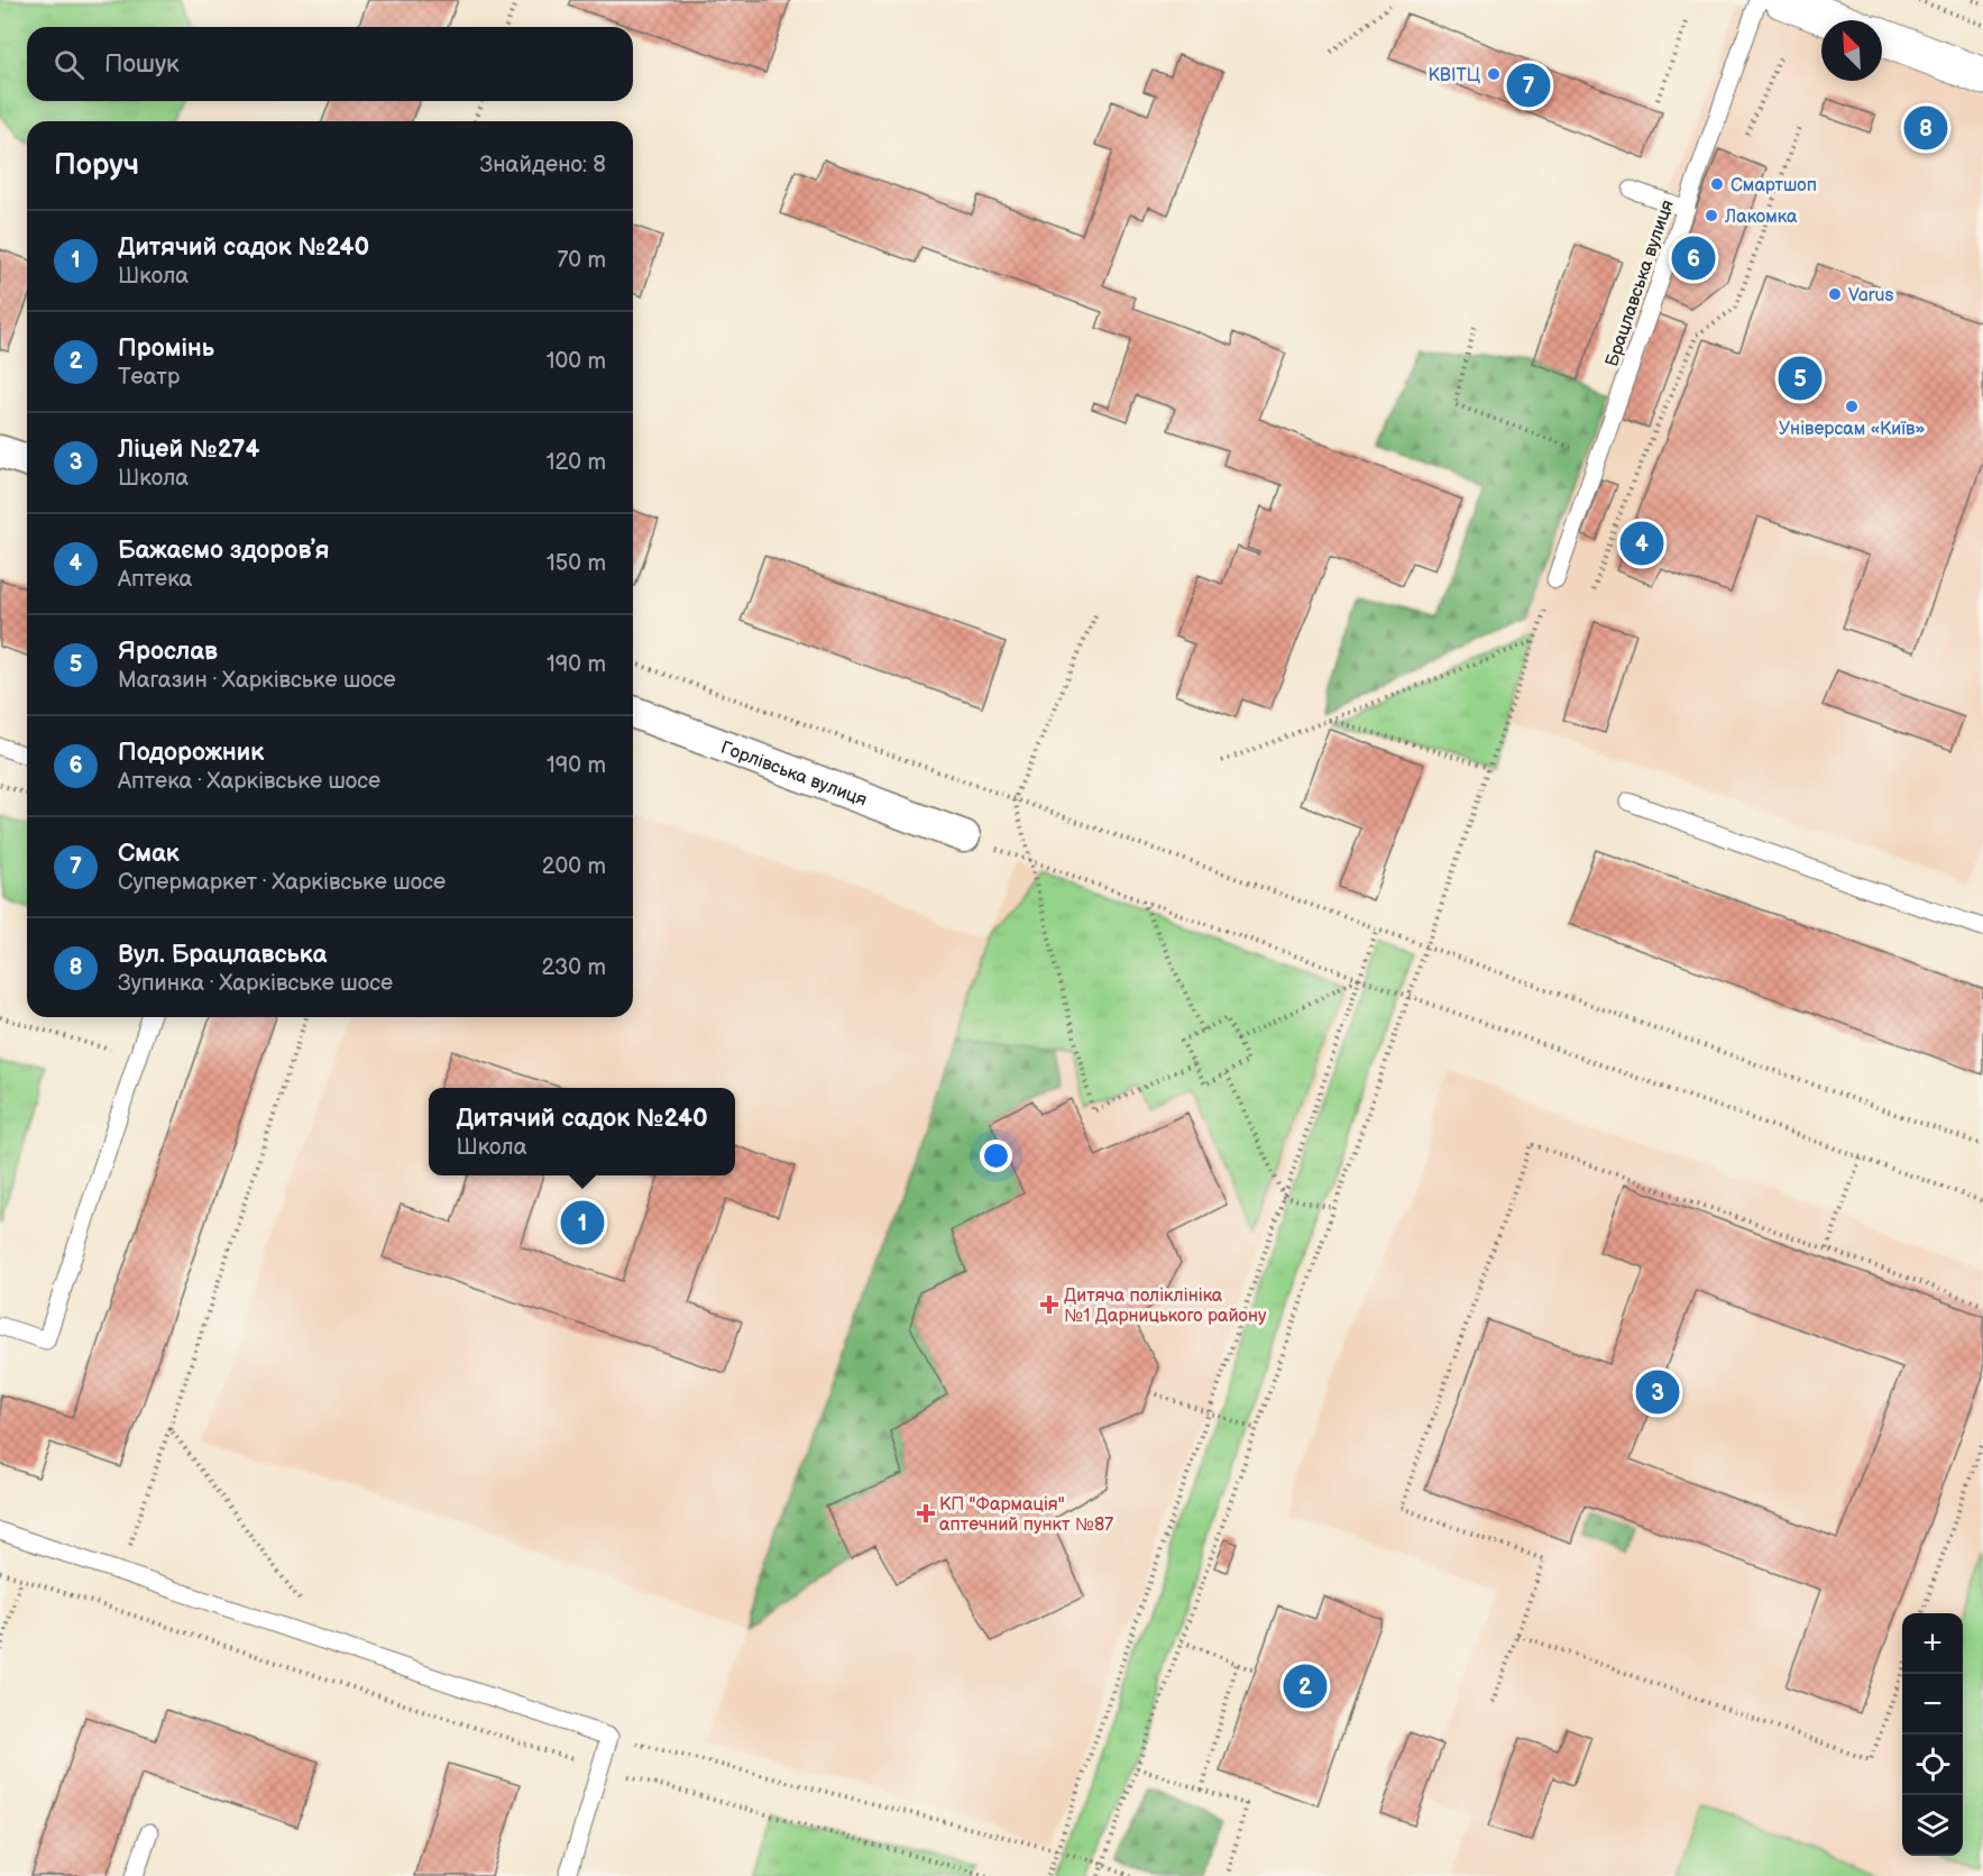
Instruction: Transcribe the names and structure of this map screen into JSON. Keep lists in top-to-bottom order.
{
  "streets": {
    "street": ["Горлівська вулиця"],
    "lane": ["Брацлавська вулиця"]
  },
  "places": {
    "other": [
      "КВІТЦ",
      "Смартшоп",
      "Лакомка",
      "Varus",
      "Універсам «Київ»"
    ],
    "health": ["Дитяча поліклініка №1 Дарницького району", "КП \"Фармація\" аптечний пункт №87"]
  },
  "north": "top left",
  "page": {
    "search": "Пошук",
    "pins": [
      "7",
      "8",
      "6",
      "5",
      "4",
      "1",
      "3",
      "2"
    ],
    "heading": ["Поруч", "Знайдено: 8"],
    "list": [
      {
        "mark": "1",
        "name": "Дитячий садок №240",
        "note": "Школа",
        "value": "70 m"
      },
      {
        "mark": "2",
        "name": "Промінь",
        "note": "Театр",
        "value": "100 m"
      },
      {
        "mark": "3",
        "name": "Ліцей №274",
        "note": "Школа",
        "value": "120 m"
      },
      {
        "mark": "4",
        "name": "Бажаємо здоровʼя",
        "note": "Аптека",
        "value": "150 m"
      },
      {
        "mark": "5",
        "name": "Ярослав",
        "note": "Магазин · Харківське шосе",
        "value": "190 m"
      },
      {
        "mark": "6",
        "name": "Подорожник",
        "note": "Аптека · Харківське шосе",
        "value": "190 m"
      },
      {
        "mark": "7",
        "name": "Смак",
        "note": "Супермаркет · Харківське шосе",
        "value": "200 m"
      },
      {
        "mark": "8",
        "name": "Вул. Брацлавська",
        "note": "Зупинка · Харківське шосе",
        "value": "230 m"
      }
    ],
    "popup": ["Дитячий садок №240", "Школа"],
    "map_buttons": ["+", "−"]
  }
}
